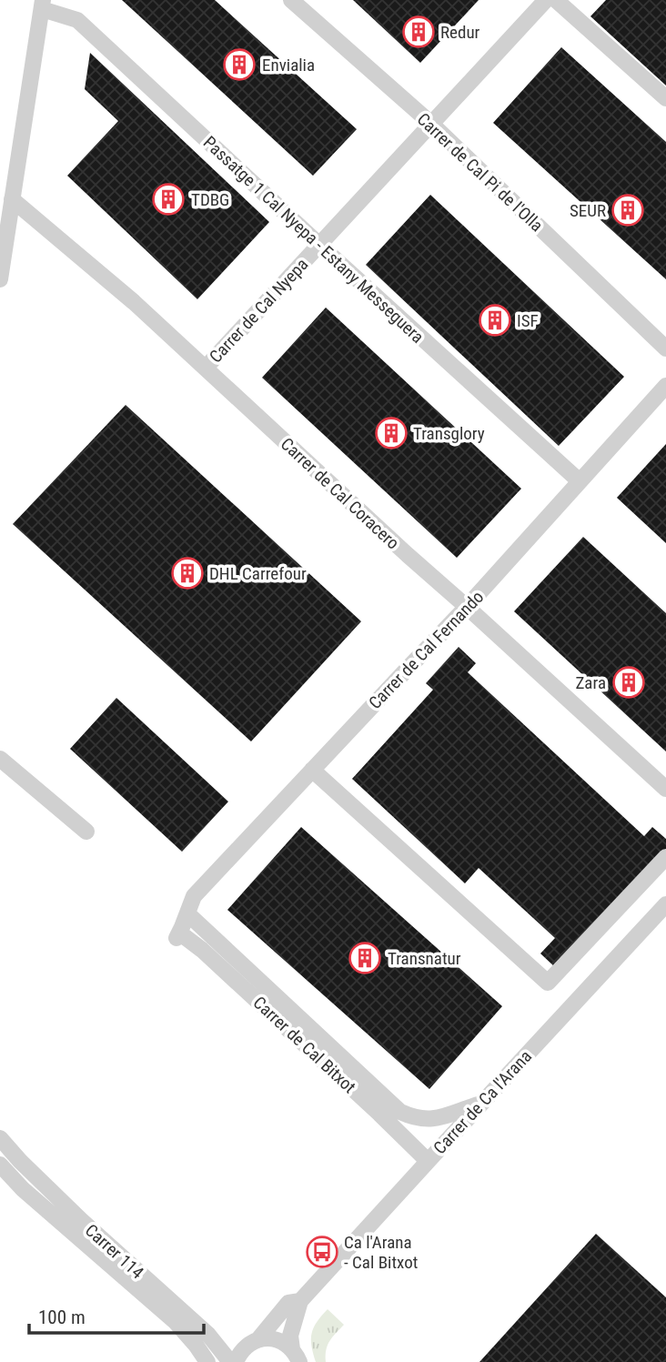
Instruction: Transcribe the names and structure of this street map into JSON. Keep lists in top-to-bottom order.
{
  "streets": {
    "street": [
      "Carrer de Cal Pi de l'Olla",
      "Passatge 1 Cal Nyepa - Estany Messeguera",
      "Carrer de Cal Nyepa",
      "Carrer de Cal Coracero",
      "Carrer de Cal Fernando",
      "Carrer de Cal Bitxot",
      "Carrer de Ca l'Arana",
      "Carrer 114"
    ]
  },
  "crossings": [
    ["Carrer de Cal Pi de l'Olla", "Carrer de Cal Nyepa"],
    ["Passatge 1 Cal Nyepa - Estany Messeguera", "Carrer de Cal Nyepa"],
    ["Passatge 1 Cal Nyepa - Estany Messeguera", "Carrer de Cal Fernando"],
    ["Carrer de Cal Nyepa", "Carrer de Cal Coracero"],
    ["Carrer de Cal Coracero", "Carrer de Cal Fernando"],
    ["Carrer de Cal Fernando", "Carrer de Cal Bitxot"],
    ["Carrer de Cal Bitxot", "Carrer de Ca l'Arana"]
  ],
  "places": {
    "building": [
      "Redur",
      "Envialia",
      "TDBG",
      "SEUR",
      "ISF",
      "Transglory",
      "DHL Carrefour",
      "Zara",
      "Transnatur"
    ],
    "bus stop": ["Ca l'Arana - Cal Bitxot"]
  },
  "scale_bar": "100 m"
}
